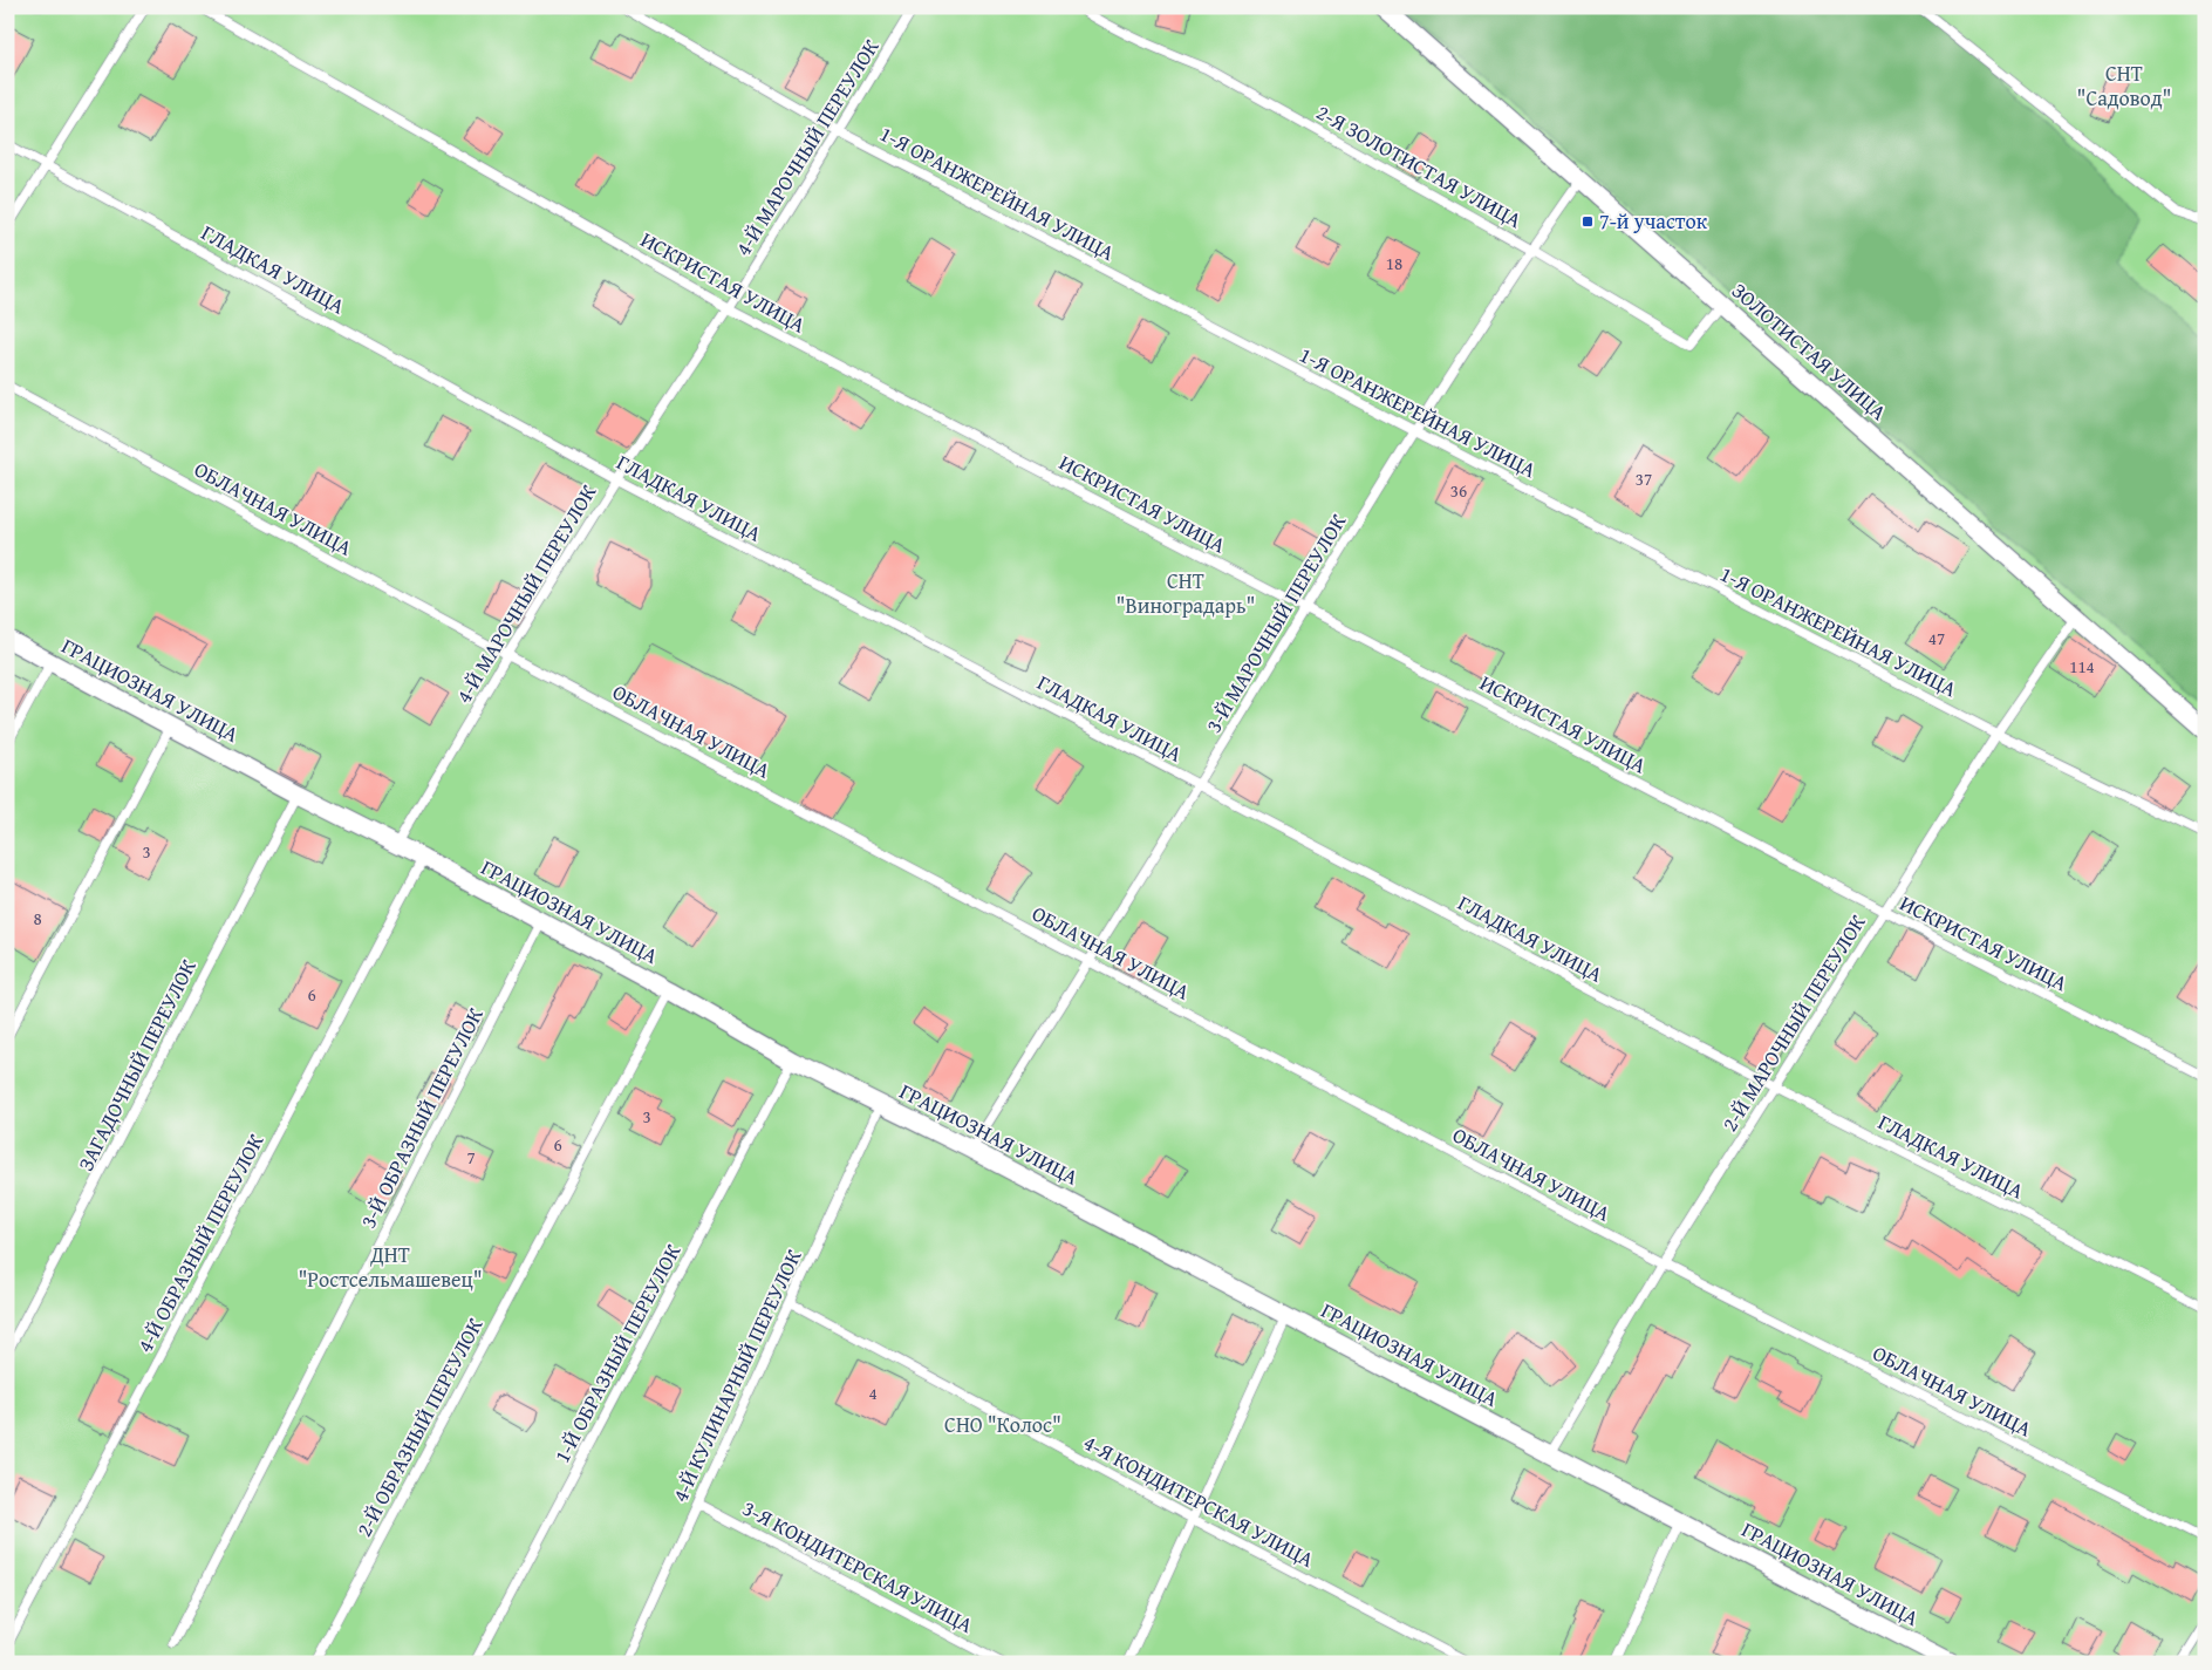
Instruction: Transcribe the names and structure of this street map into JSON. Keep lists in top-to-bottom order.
{
  "streets": {
    "street": ["ЗОЛОТИСТАЯ УЛИЦА", "ГРАЦИОЗНАЯ УЛИЦА"],
    "lane": [
      "4-Й МАРОЧНЫЙ ПЕРЕУЛОК",
      "2-Я ЗОЛОТИСТАЯ УЛИЦА",
      "1-Я ОРАНЖЕРЕЙНАЯ УЛИЦА",
      "ГЛАДКАЯ УЛИЦА",
      "ИСКРИСТАЯ УЛИЦА",
      "ОБЛАЧНАЯ УЛИЦА",
      "3-Й МАРОЧНЫЙ ПЕРЕУЛОК",
      "2-Й МАРОЧНЫЙ ПЕРЕУЛОК",
      "ЗАГАДОЧНЫЙ ПЕРЕУЛОК",
      "3-Й ОБРАЗНЫЙ ПЕРЕУЛОК",
      "4-Й ОБРАЗНЫЙ ПЕРЕУЛОК",
      "1-Й ОБРАЗНЫЙ ПЕРЕУЛОК",
      "4-Й КУЛИНАРНЫЙ ПЕРЕУЛОК",
      "2-Й ОБРАЗНЫЙ ПЕРЕУЛОК",
      "4-Я КОНДИТЕРСКАЯ УЛИЦА",
      "3-Я КОНДИТЕРСКАЯ УЛИЦА"
    ]
  },
  "crossings": [
    ["4-Й МАРОЧНЫЙ ПЕРЕУЛОК", "1-Я ОРАНЖЕРЕЙНАЯ УЛИЦА"],
    ["4-Й МАРОЧНЫЙ ПЕРЕУЛОК", "ГЛАДКАЯ УЛИЦА"],
    ["4-Й МАРОЧНЫЙ ПЕРЕУЛОК", "ИСКРИСТАЯ УЛИЦА"],
    ["4-Й МАРОЧНЫЙ ПЕРЕУЛОК", "ОБЛАЧНАЯ УЛИЦА"],
    ["4-Й МАРОЧНЫЙ ПЕРЕУЛОК", "ГРАЦИОЗНАЯ УЛИЦА"],
    ["2-Я ЗОЛОТИСТАЯ УЛИЦА", "ЗОЛОТИСТАЯ УЛИЦА"],
    ["2-Я ЗОЛОТИСТАЯ УЛИЦА", "3-Й МАРОЧНЫЙ ПЕРЕУЛОК"],
    ["1-Я ОРАНЖЕРЕЙНАЯ УЛИЦА", "3-Й МАРОЧНЫЙ ПЕРЕУЛОК"],
    ["1-Я ОРАНЖЕРЕЙНАЯ УЛИЦА", "2-Й МАРОЧНЫЙ ПЕРЕУЛОК"],
    ["ГЛАДКАЯ УЛИЦА", "3-Й МАРОЧНЫЙ ПЕРЕУЛОК"],
    ["ГЛАДКАЯ УЛИЦА", "2-Й МАРОЧНЫЙ ПЕРЕУЛОК"],
    ["ИСКРИСТАЯ УЛИЦА", "3-Й МАРОЧНЫЙ ПЕРЕУЛОК"],
    ["ИСКРИСТАЯ УЛИЦА", "2-Й МАРОЧНЫЙ ПЕРЕУЛОК"],
    ["ЗОЛОТИСТАЯ УЛИЦА", "3-Й МАРОЧНЫЙ ПЕРЕУЛОК"],
    ["ЗОЛОТИСТАЯ УЛИЦА", "2-Й МАРОЧНЫЙ ПЕРЕУЛОК"],
    ["ОБЛАЧНАЯ УЛИЦА", "3-Й МАРОЧНЫЙ ПЕРЕУЛОК"],
    ["ОБЛАЧНАЯ УЛИЦА", "2-Й МАРОЧНЫЙ ПЕРЕУЛОК"],
    ["3-Й МАРОЧНЫЙ ПЕРЕУЛОК", "ГРАЦИОЗНАЯ УЛИЦА"],
    ["ГРАЦИОЗНАЯ УЛИЦА", "2-Й МАРОЧНЫЙ ПЕРЕУЛОК"],
    ["ГРАЦИОЗНАЯ УЛИЦА", "ЗАГАДОЧНЫЙ ПЕРЕУЛОК"],
    ["ГРАЦИОЗНАЯ УЛИЦА", "3-Й ОБРАЗНЫЙ ПЕРЕУЛОК"],
    ["ГРАЦИОЗНАЯ УЛИЦА", "4-Й ОБРАЗНЫЙ ПЕРЕУЛОК"],
    ["ГРАЦИОЗНАЯ УЛИЦА", "1-Й ОБРАЗНЫЙ ПЕРЕУЛОК"],
    ["ГРАЦИОЗНАЯ УЛИЦА", "4-Й КУЛИНАРНЫЙ ПЕРЕУЛОК"],
    ["ГРАЦИОЗНАЯ УЛИЦА", "2-Й ОБРАЗНЫЙ ПЕРЕУЛОК"],
    ["4-Й КУЛИНАРНЫЙ ПЕРЕУЛОК", "4-Я КОНДИТЕРСКАЯ УЛИЦА"],
    ["4-Й КУЛИНАРНЫЙ ПЕРЕУЛОК", "3-Я КОНДИТЕРСКАЯ УЛИЦА"]
  ],
  "parks": [
    "СНТ \"Садовод\"",
    "СНТ \"Виноградарь\"",
    "ДНТ \"Ростсельмашевец\"",
    "СНО \"Колос\""
  ],
  "places": {
    "transit": ["7-й участок"]
  },
  "house_numbers": [
    "18",
    "37",
    "36",
    "47",
    "114",
    "3",
    "8",
    "6",
    "3",
    "6",
    "7",
    "4"
  ]
}
